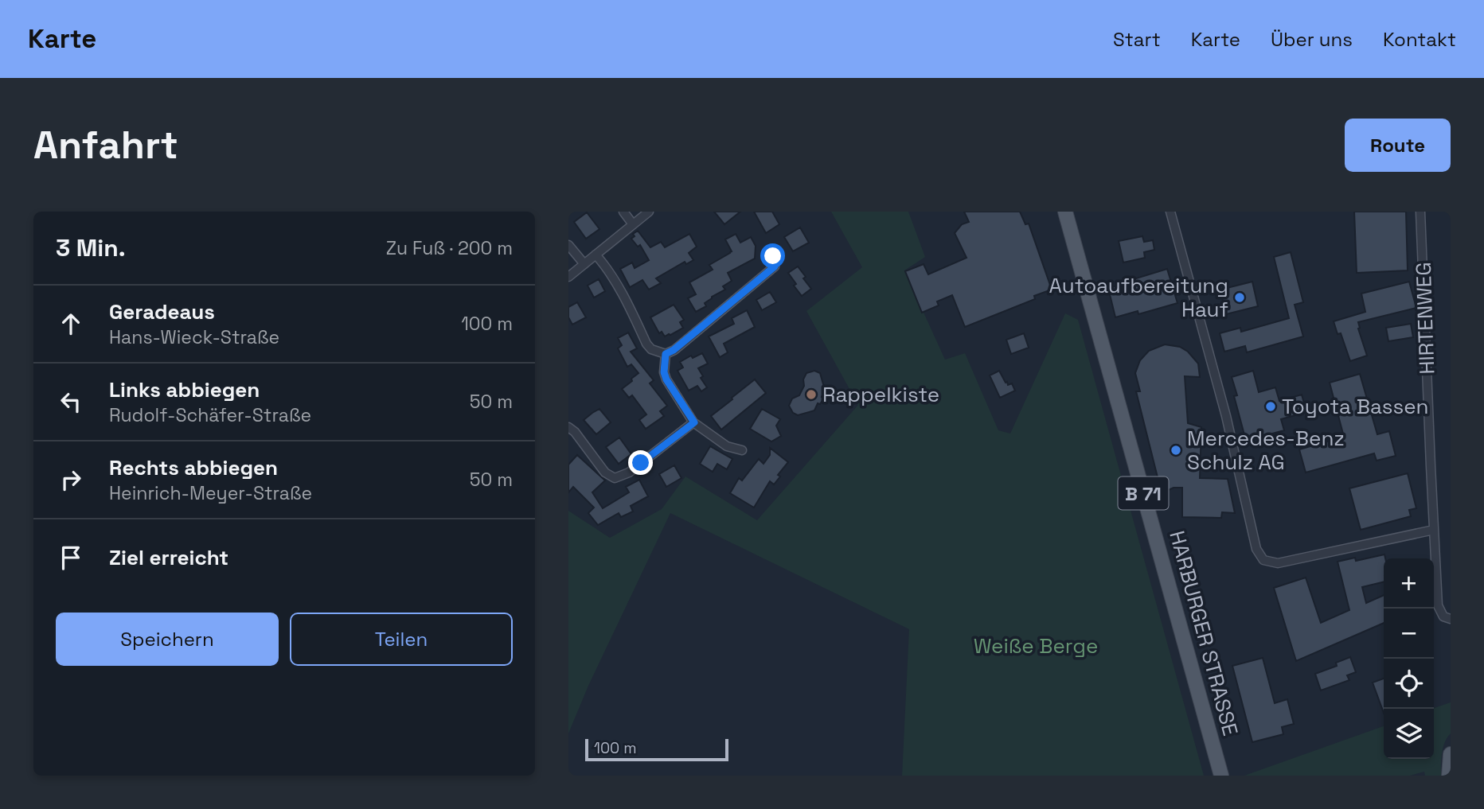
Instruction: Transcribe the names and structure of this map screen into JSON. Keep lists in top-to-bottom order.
{
  "streets": {
    "main road": ["B 71", "HARBURGER STRASSE"],
    "street": ["HIRTENWEG"]
  },
  "parks": ["Weiße Berge"],
  "places": [
    "Autoaufbereitung Hauf",
    "Rappelkiste",
    "Toyota Bassen",
    "Mercedes-Benz Schulz AG"
  ],
  "scale_bar": "100 m",
  "page": {
    "header": "Karte",
    "nav": [
      "Start",
      "Karte",
      "Über uns",
      "Kontakt"
    ],
    "buttons": [
      "Route",
      ["Speichern", "Teilen"]
    ],
    "title": "Anfahrt",
    "heading": ["3 Min.", "Zu Fuß · 200 m"],
    "list": [
      ["Geradeaus", "Hans-Wieck-Straße", "100 m"],
      ["Links abbiegen", "Rudolf-Schäfer-Straße", "50 m"],
      ["Rechts abbiegen", "Heinrich-Meyer-Straße", "50 m"],
      "Ziel erreicht"
    ],
    "map_buttons": ["+", "−"],
    "scale": "100 m"
  }
}
